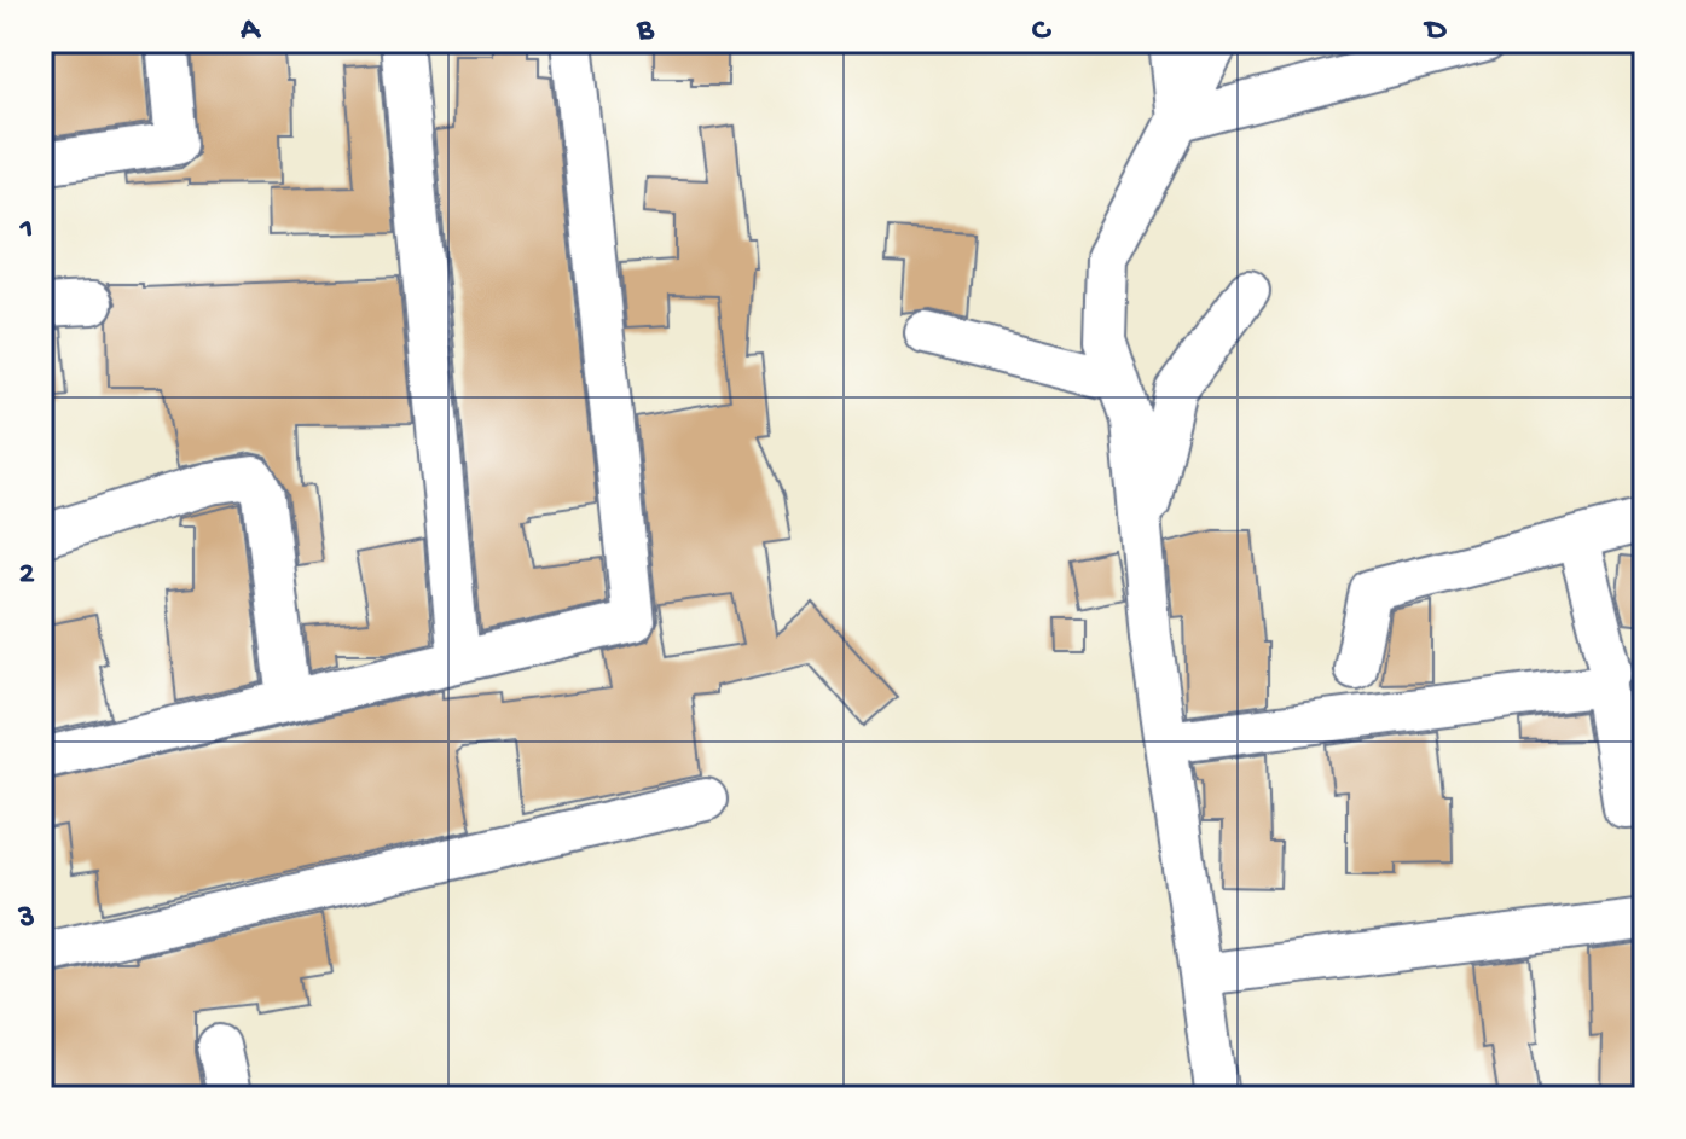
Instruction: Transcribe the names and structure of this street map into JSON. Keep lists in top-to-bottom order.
{
  "grid": {
    "columns": [
      "A",
      "B",
      "C",
      "D"
    ],
    "rows": ["1", "2", "3"]
  }
}
